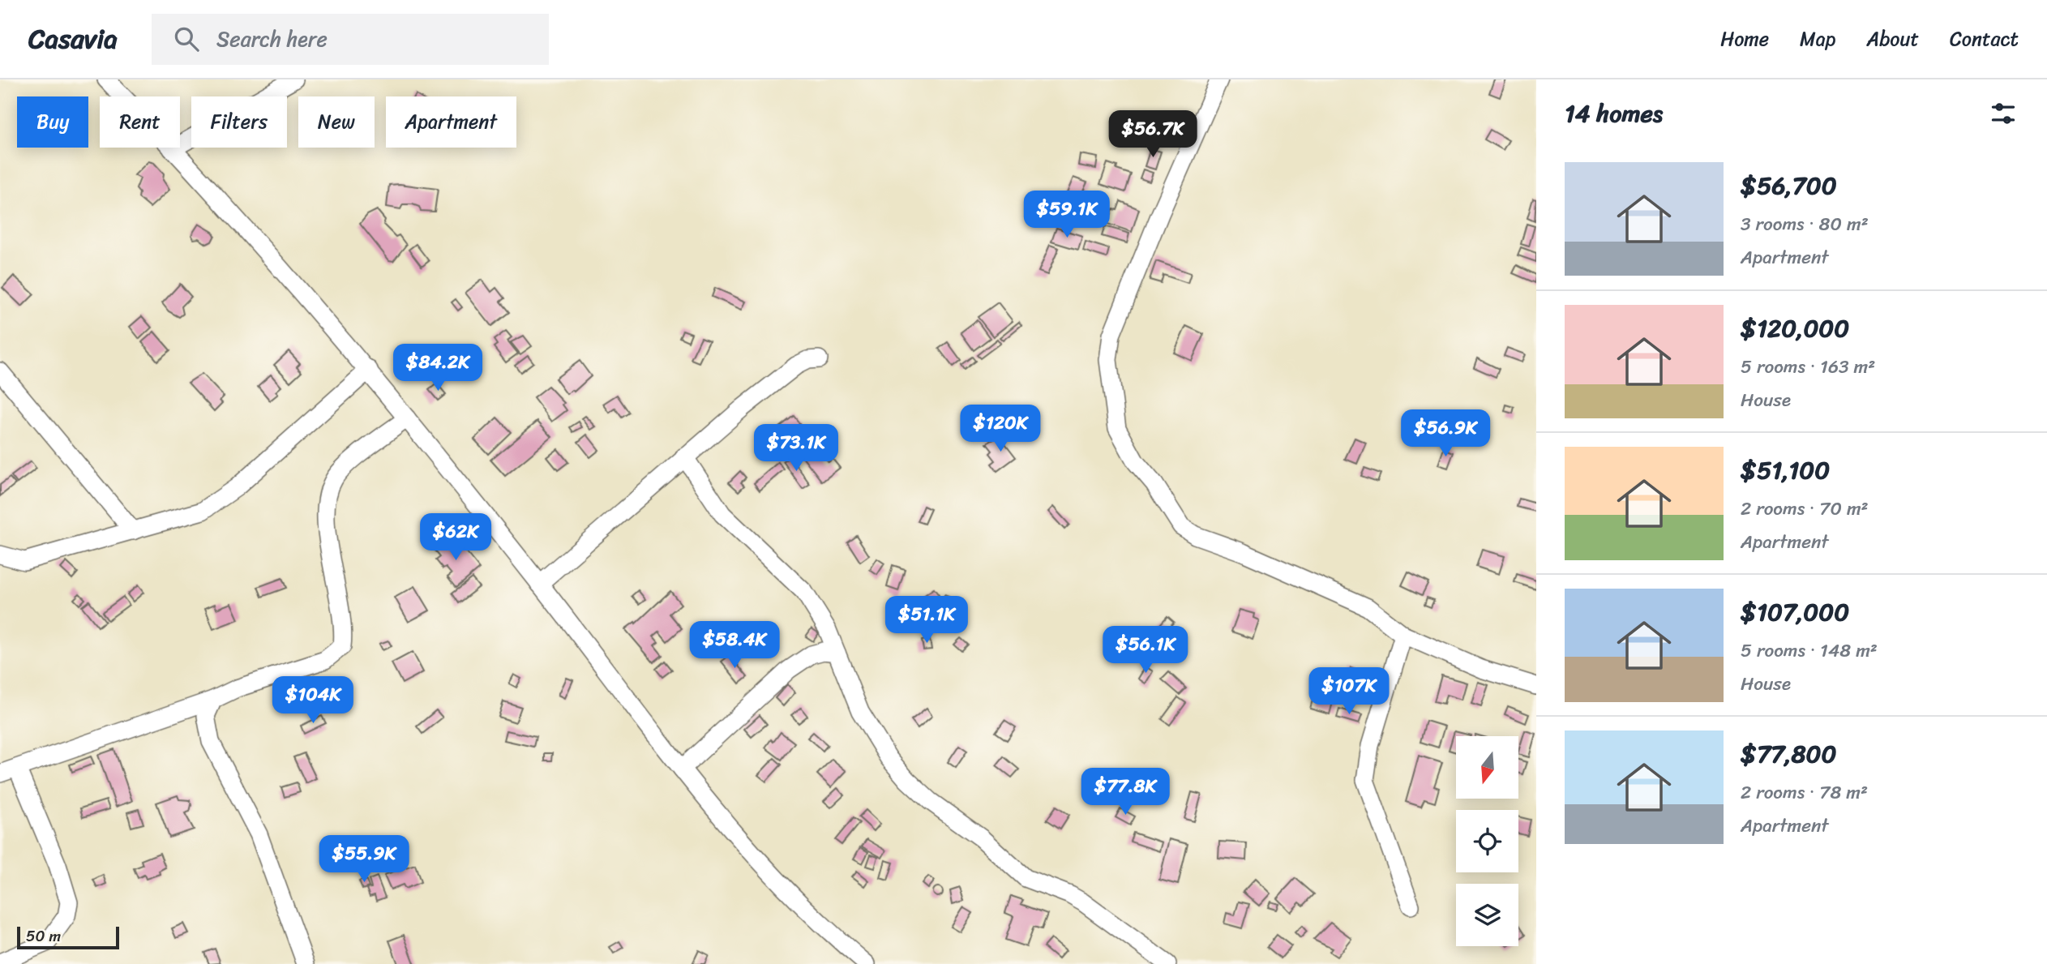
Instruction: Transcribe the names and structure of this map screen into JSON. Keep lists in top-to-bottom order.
{
  "scale_bar": "50 m",
  "north": "bottom",
  "page": {
    "header": "Casavia",
    "search": "Search here",
    "nav": [
      "Home",
      "Map",
      "About",
      "Contact"
    ],
    "heading": "14 homes",
    "chip": [
      "Buy",
      "Rent",
      "Filters",
      "New",
      "Apartment"
    ],
    "price": [
      "$56.7K",
      "$59.1K",
      "$84.2K",
      "$120K",
      "$56.9K",
      "$73.1K",
      "$62K",
      "$51.1K",
      "$58.4K",
      "$56.1K",
      "$107K",
      "$104K",
      "$77.8K",
      "$55.9K"
    ],
    "list": [
      {
        "name": "$56,700",
        "note": "3 rooms · 80 m² · Apartment"
      },
      {
        "name": "$120,000",
        "note": "5 rooms · 163 m² · House"
      },
      {
        "name": "$51,100",
        "note": "2 rooms · 70 m² · Apartment"
      },
      {
        "name": "$107,000",
        "note": "5 rooms · 148 m² · House"
      },
      {
        "name": "$77,800",
        "note": "2 rooms · 78 m² · Apartment"
      }
    ],
    "scale": "50 m"
  }
}
